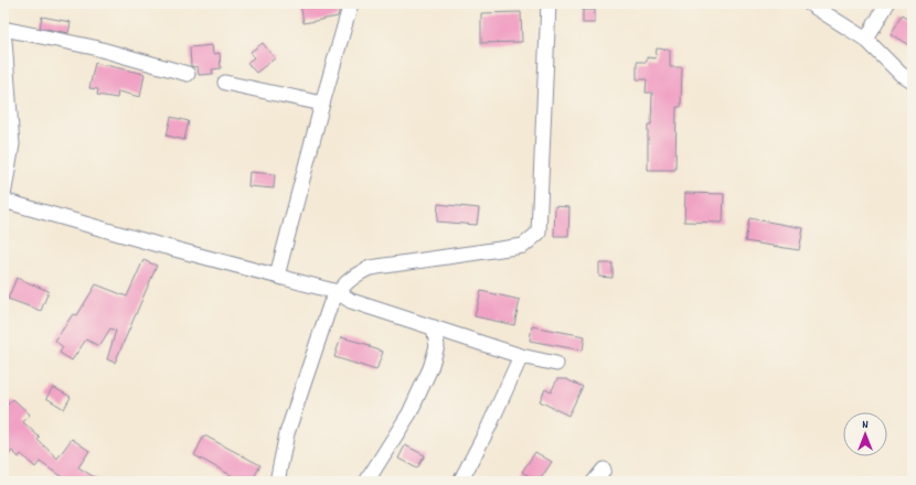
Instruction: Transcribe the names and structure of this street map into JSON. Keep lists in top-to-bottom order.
{
  "north": "top"
}
